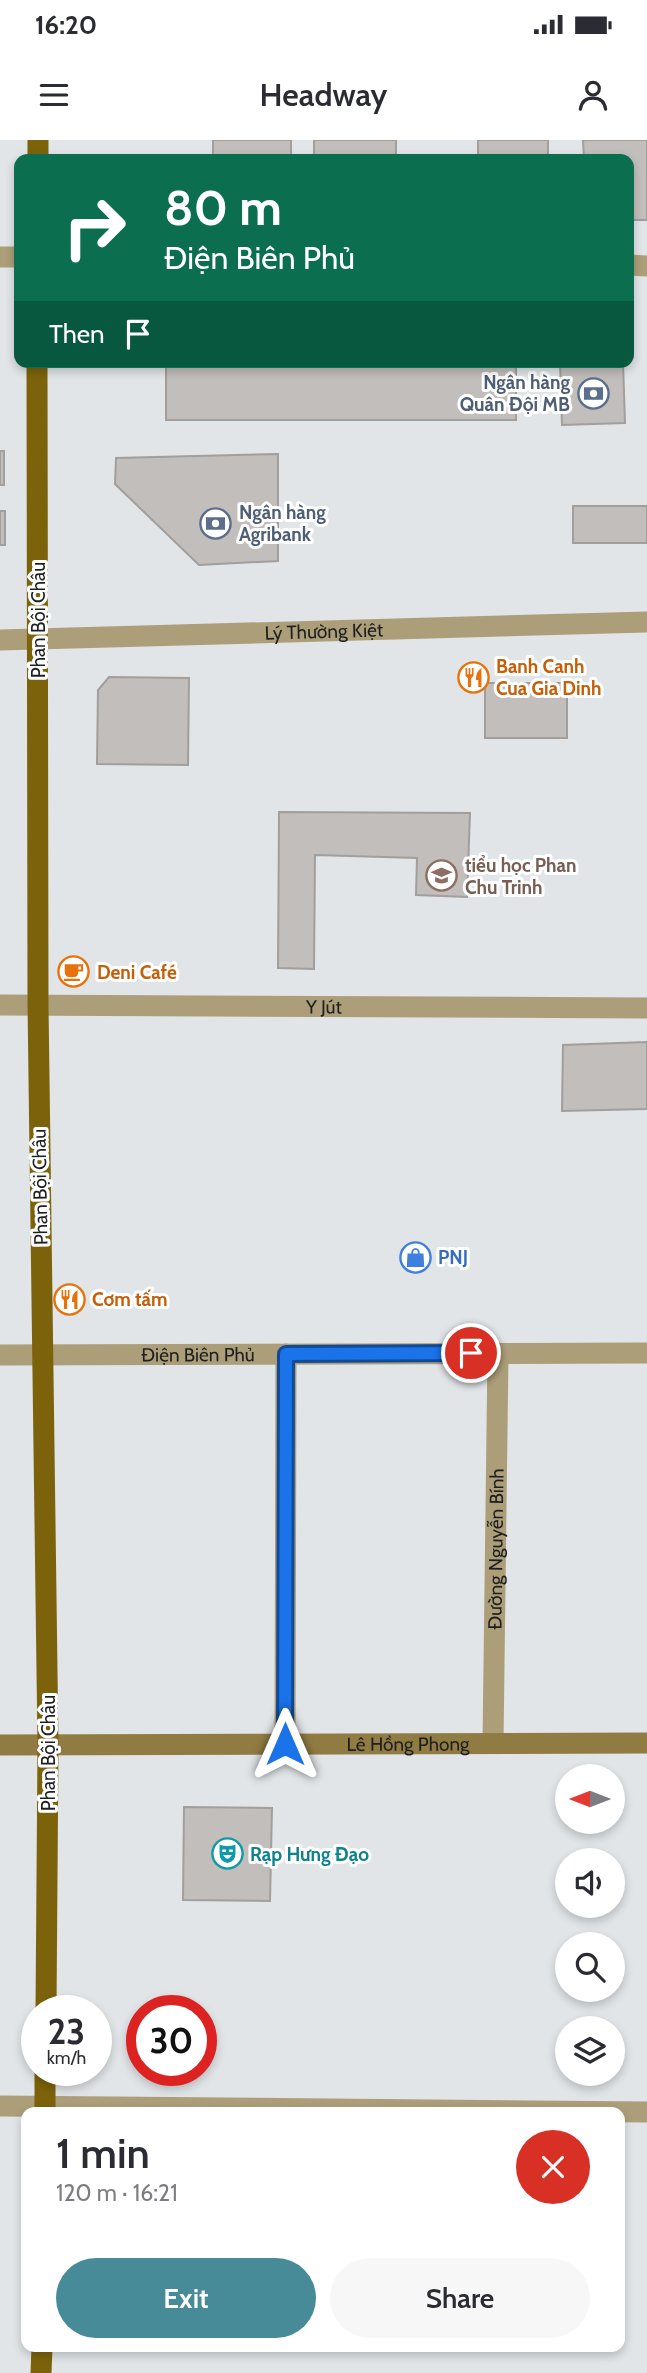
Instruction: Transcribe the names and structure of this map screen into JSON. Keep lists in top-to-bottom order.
{
  "streets": {
    "main road": ["Phan Bội Châu"],
    "street": [
      "Lý Thường Kiệt",
      "Y Jút",
      "Điện Biên Phủ",
      "Đường Nguyễn Bính",
      "Lê Hồng Phong"
    ]
  },
  "crossings": [
    ["Phan Bội Châu", "Lý Thường Kiệt"],
    ["Phan Bội Châu", "Y Jút"],
    ["Phan Bội Châu", "Điện Biên Phủ"],
    ["Phan Bội Châu", "Lê Hồng Phong"],
    ["Điện Biên Phủ", "Đường Nguyễn Bính"],
    ["Đường Nguyễn Bính", "Lê Hồng Phong"]
  ],
  "places": {
    "bank": ["Ngân hàng Quân Đội MB", "Ngân hàng Agribank"],
    "restaurant": ["Banh Canh Cua Gia Dinh", "Cơm tấm"],
    "school or university": ["tiểu học Phan Chu Trinh"],
    "cafe": ["Deni Café"],
    "shop": ["PNJ"],
    "theatre": ["Rạp Hưng Đạo"]
  },
  "north": "left",
  "page": {
    "status": "16:20",
    "header": "Headway",
    "turn": ["80 m", "Điện Biên Phủ"],
    "then": "Then",
    "speed": "23 km/h",
    "limit": "30",
    "heading": ["1 min", "120 m · 16:21"],
    "buttons": ["Exit", "Share"]
  }
}
